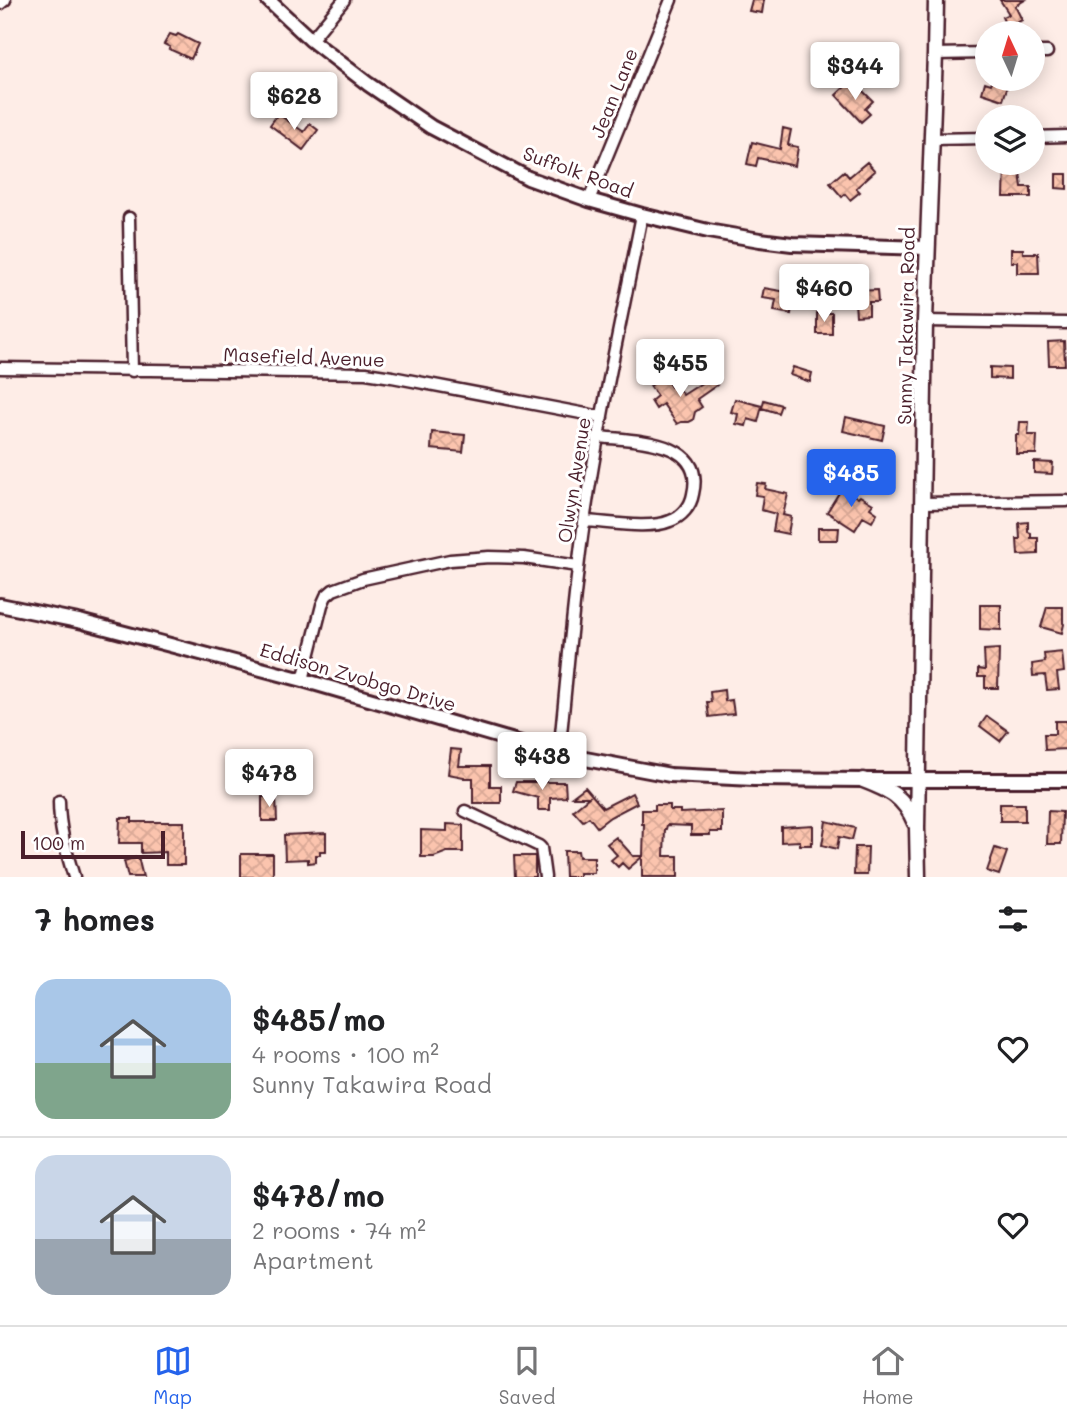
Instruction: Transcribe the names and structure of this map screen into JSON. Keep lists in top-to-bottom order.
{
  "streets": {
    "main road": ["Sunny Takawira Road"],
    "street": [
      "Jean Lane",
      "Suffolk Road",
      "Masefield Avenue",
      "Olwyn Avenue",
      "Eddison Zvobgo Drive"
    ]
  },
  "crossings": [
    ["Jean Lane", "Suffolk Road"],
    ["Suffolk Road", "Sunny Takawira Road"],
    ["Suffolk Road", "Olwyn Avenue"],
    ["Sunny Takawira Road", "Eddison Zvobgo Drive"],
    ["Masefield Avenue", "Olwyn Avenue"],
    ["Olwyn Avenue", "Eddison Zvobgo Drive"]
  ],
  "scale_bar": "100 m",
  "north": "top",
  "page": {
    "price": [
      "$344",
      "$628",
      "$460",
      "$455",
      "$485",
      "$438",
      "$478"
    ],
    "scale": "100 m",
    "heading": "7 homes",
    "list": [
      {
        "name": "$485/mo",
        "note": "4 rooms · 100 m² · Sunny Takawira Road"
      },
      {
        "name": "$478/mo",
        "note": "2 rooms · 74 m² · Apartment"
      }
    ],
    "tabs": ["Map", "Saved", "Home"]
  }
}
